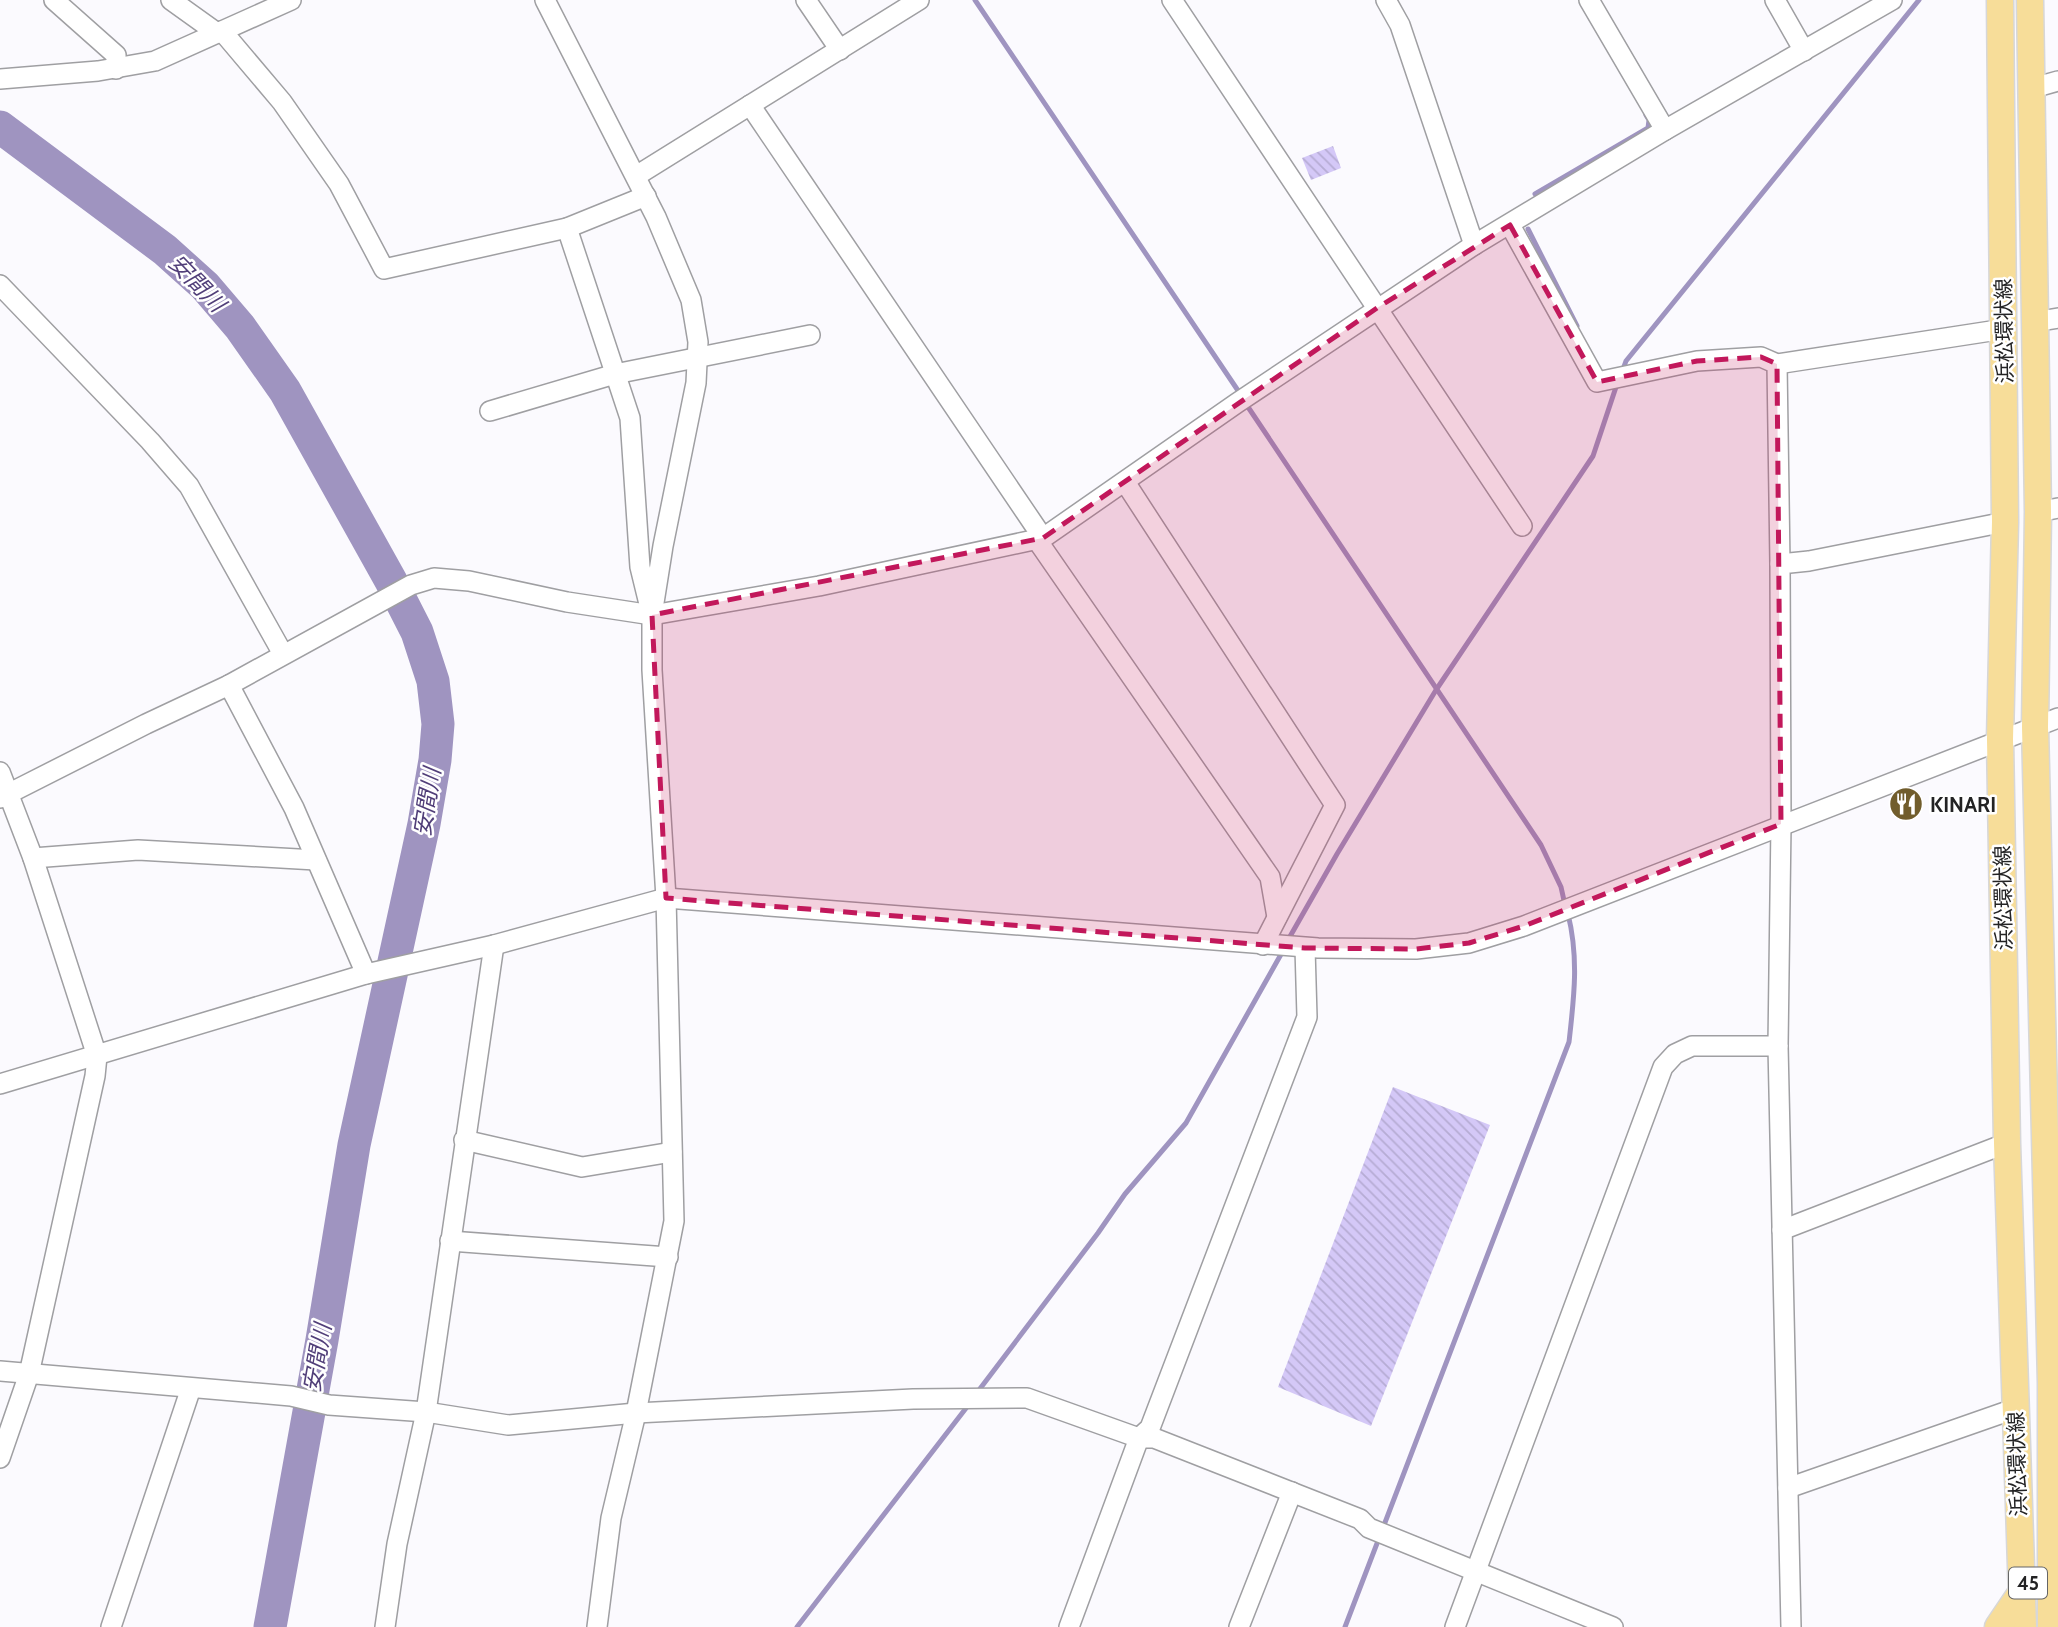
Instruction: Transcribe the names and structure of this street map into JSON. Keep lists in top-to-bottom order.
{
  "streets": {
    "main road": ["浜松環状線", "45"]
  },
  "crossings": [
    ["浜松環状線", "45"]
  ],
  "water": ["安間川"],
  "places": {
    "restaurant": ["KINARI"]
  }
}
